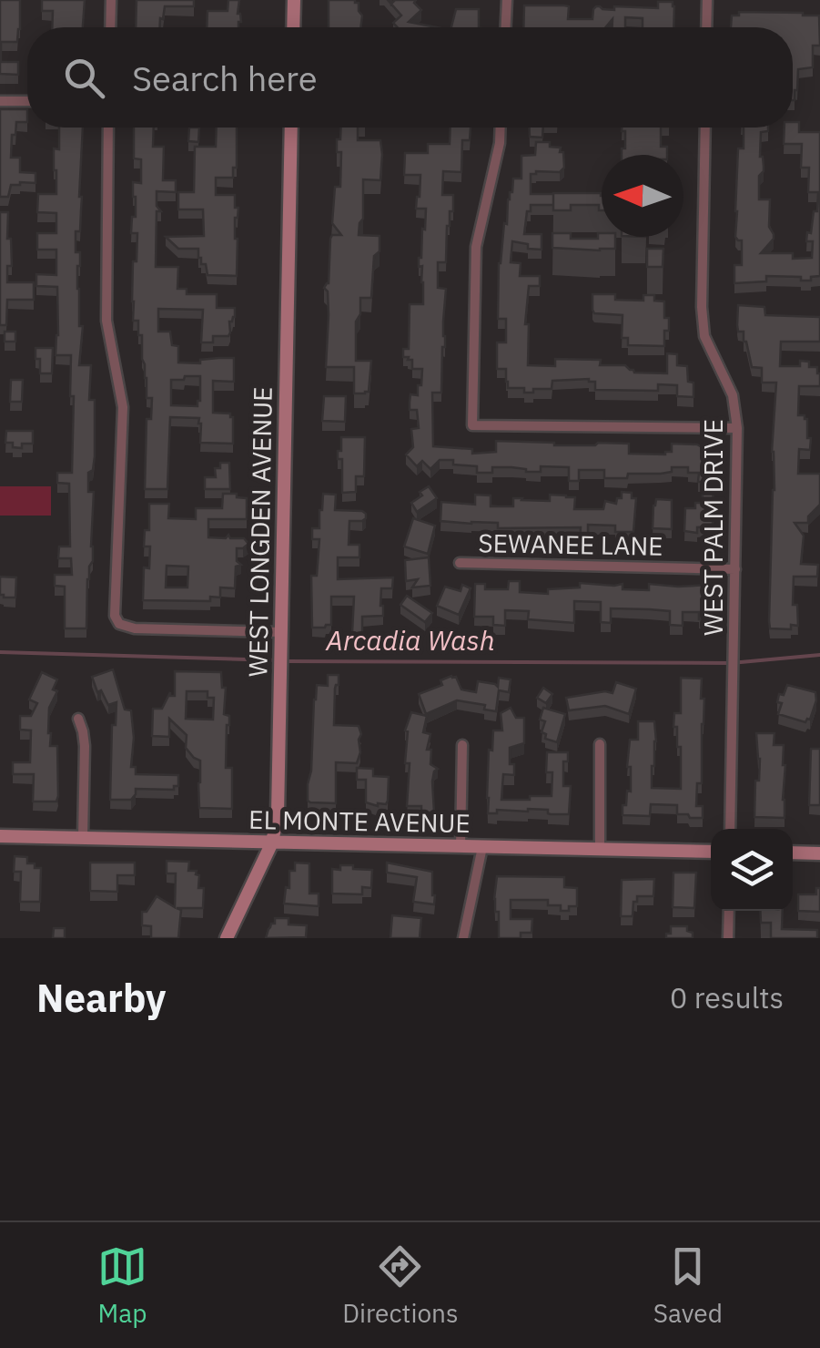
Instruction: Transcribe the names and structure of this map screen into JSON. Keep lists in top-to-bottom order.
{
  "streets": {
    "street": [
      "WEST PALM DRIVE",
      "WEST LONGDEN AVENUE",
      "SEWANEE LANE",
      "EL MONTE AVENUE"
    ]
  },
  "crossings": [
    ["WEST PALM DRIVE", "SEWANEE LANE"],
    ["WEST LONGDEN AVENUE", "EL MONTE AVENUE"]
  ],
  "water": ["Arcadia Wash"],
  "north": "left",
  "page": {
    "search": "Search here",
    "heading": ["Nearby", "0 results"],
    "nav": ["Map", "Directions", "Saved"]
  }
}
